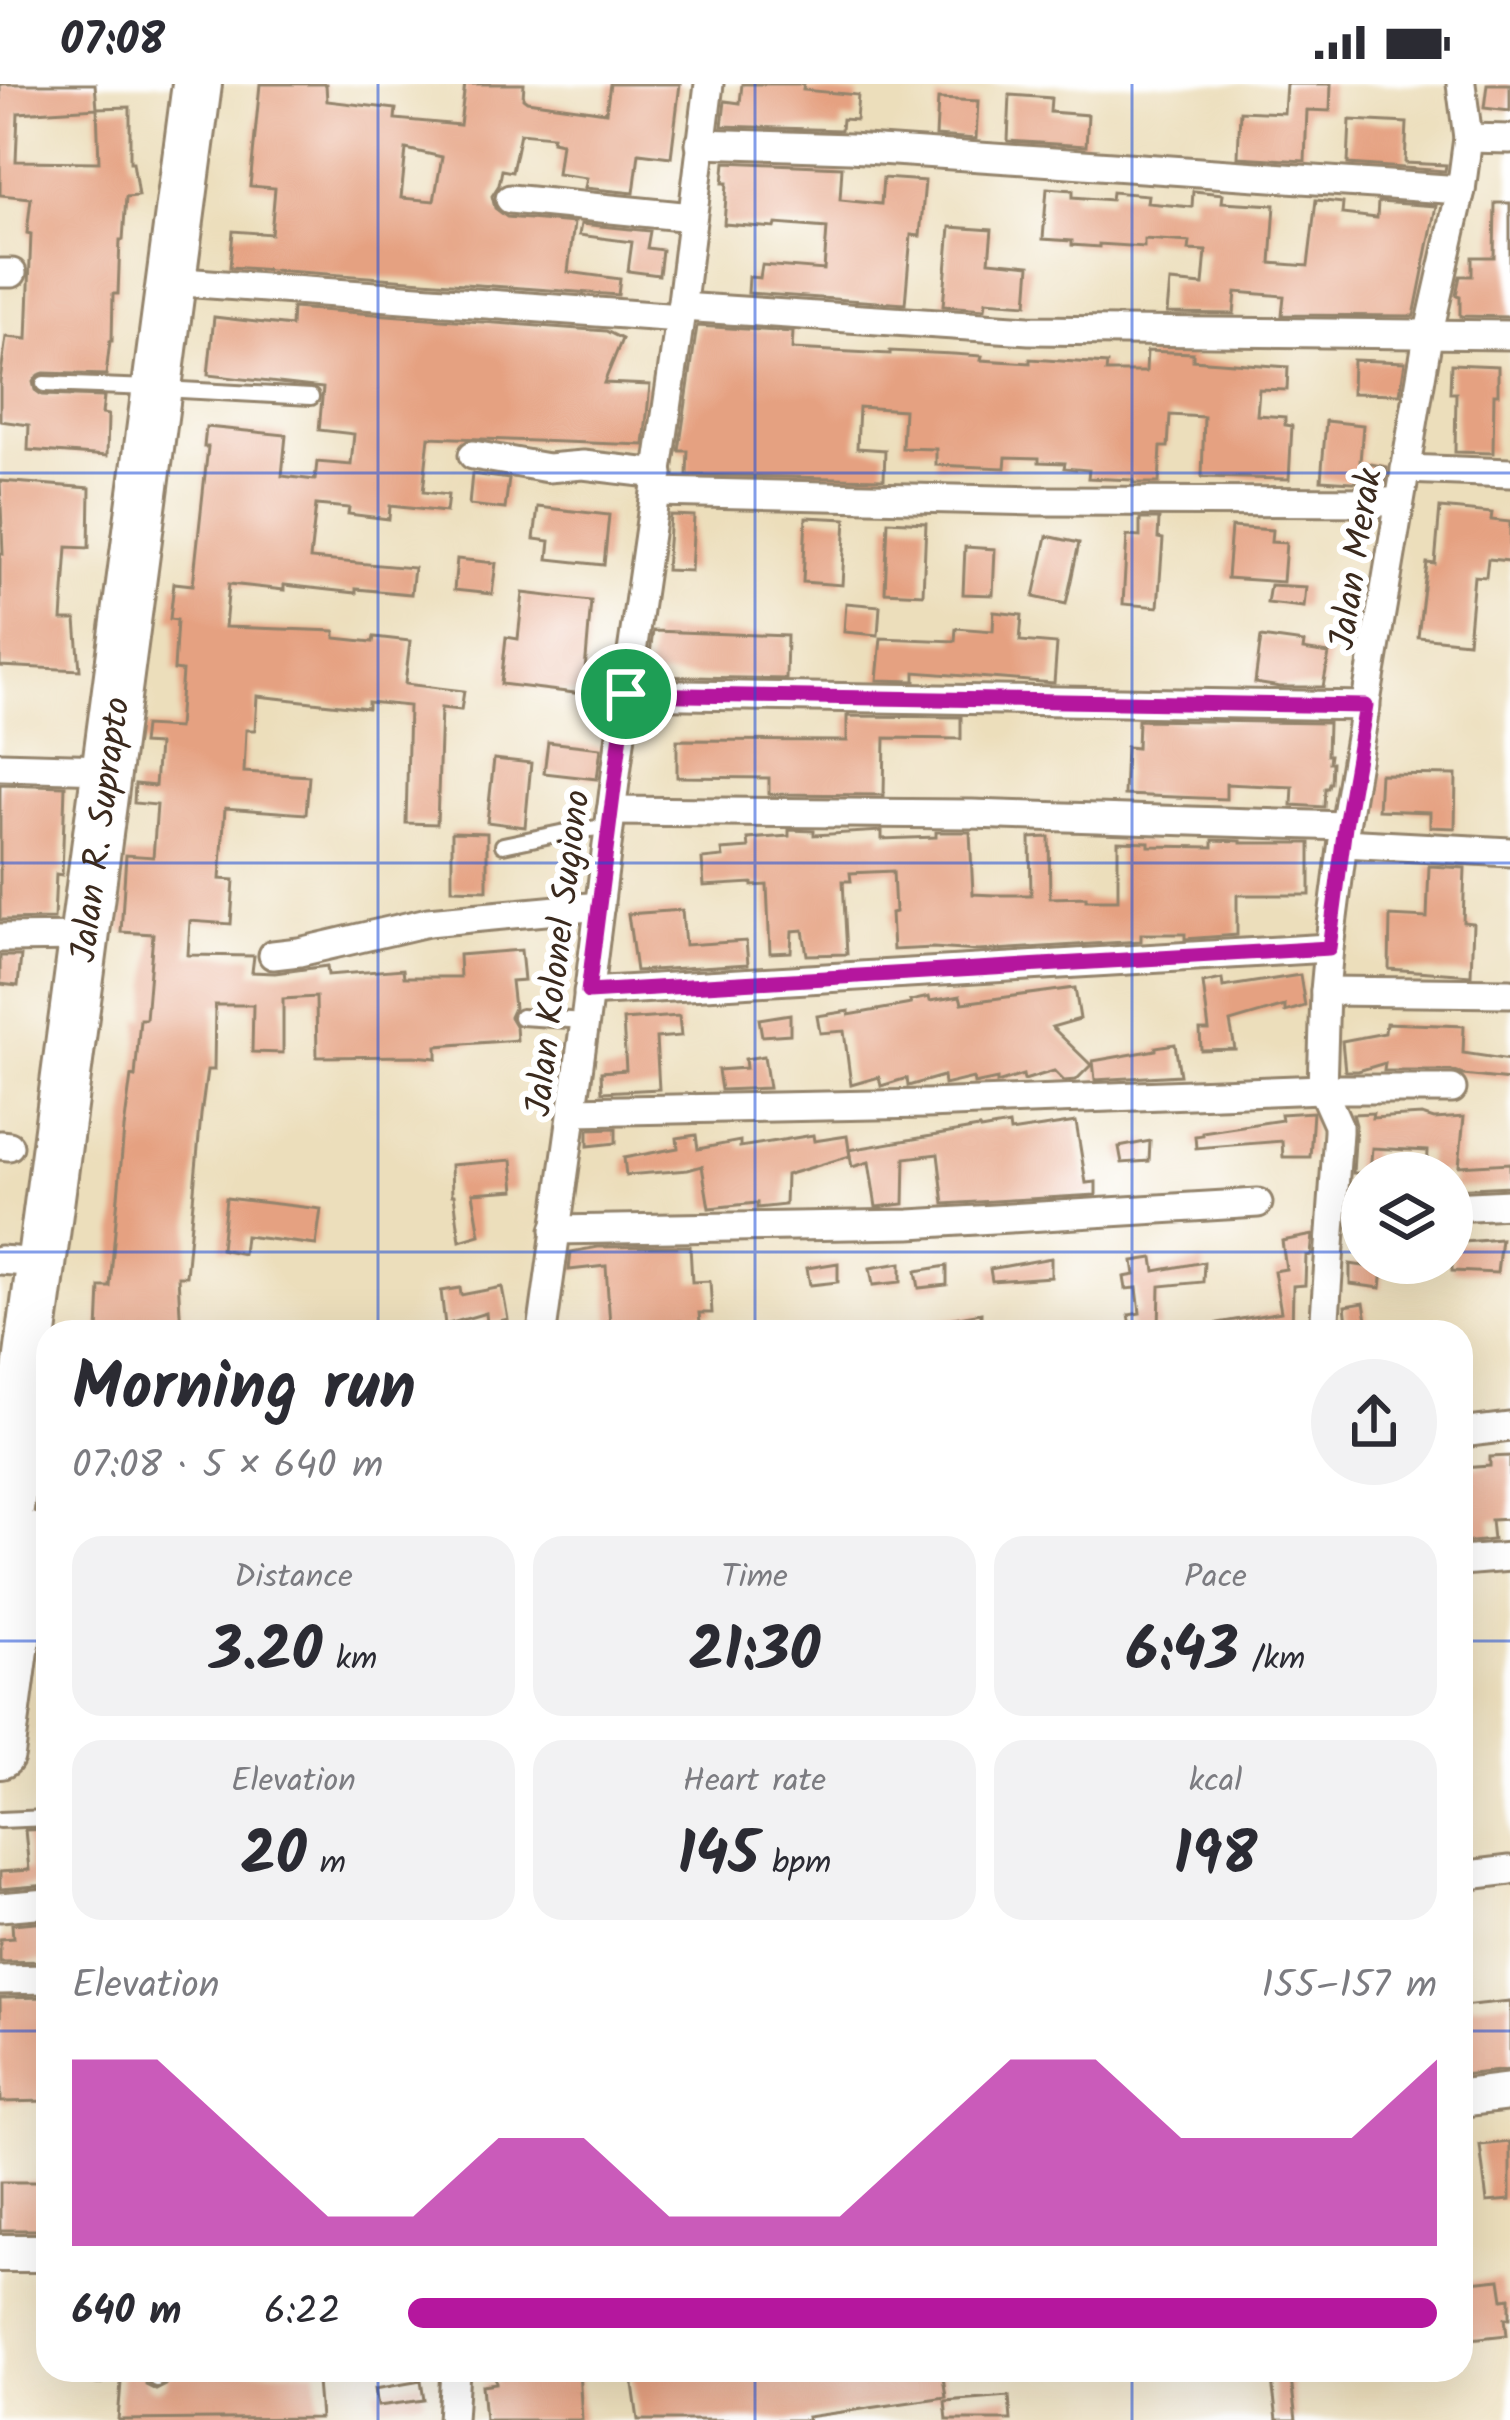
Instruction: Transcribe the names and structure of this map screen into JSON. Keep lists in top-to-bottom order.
{
  "streets": {
    "highway": ["Jalan R. Suprapto"],
    "street": ["Jalan Merak", "Jalan Kolonel Sugiono"]
  },
  "page": {
    "status": "07:08",
    "heading": ["Morning run", "07:08 · 5 × 640 m"],
    "stats": [
      ["Distance", "3.20 km"],
      ["Time", "21:30"],
      ["Pace", "6:43 /km"],
      ["Elevation", "20 m"],
      ["Heart rate", "145 bpm"],
      ["kcal", "198"]
    ],
    "chart": ["Elevation", "155–157 m"],
    "list": [
      {
        "name": "640 m",
        "note": "6:22"
      }
    ]
  }
}
